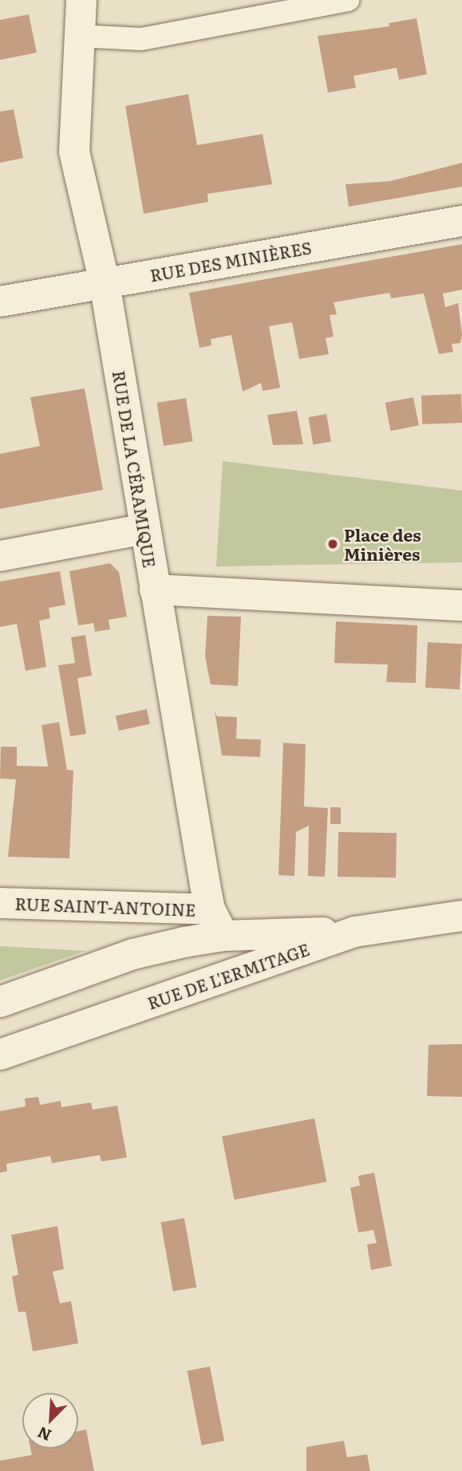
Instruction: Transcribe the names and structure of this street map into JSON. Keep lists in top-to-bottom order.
{
  "streets": {
    "street": [
      "RUE DES MINIÈRES",
      "RUE DE LA CÉRAMIQUE",
      "RUE SAINT-ANTOINE",
      "RUE DE L'ERMITAGE"
    ]
  },
  "crossings": [
    ["RUE DES MINIÈRES", "RUE DE LA CÉRAMIQUE"],
    ["RUE DE LA CÉRAMIQUE", "RUE SAINT-ANTOINE"]
  ],
  "places": ["Place des Minières"],
  "north": "bottom left"
}
